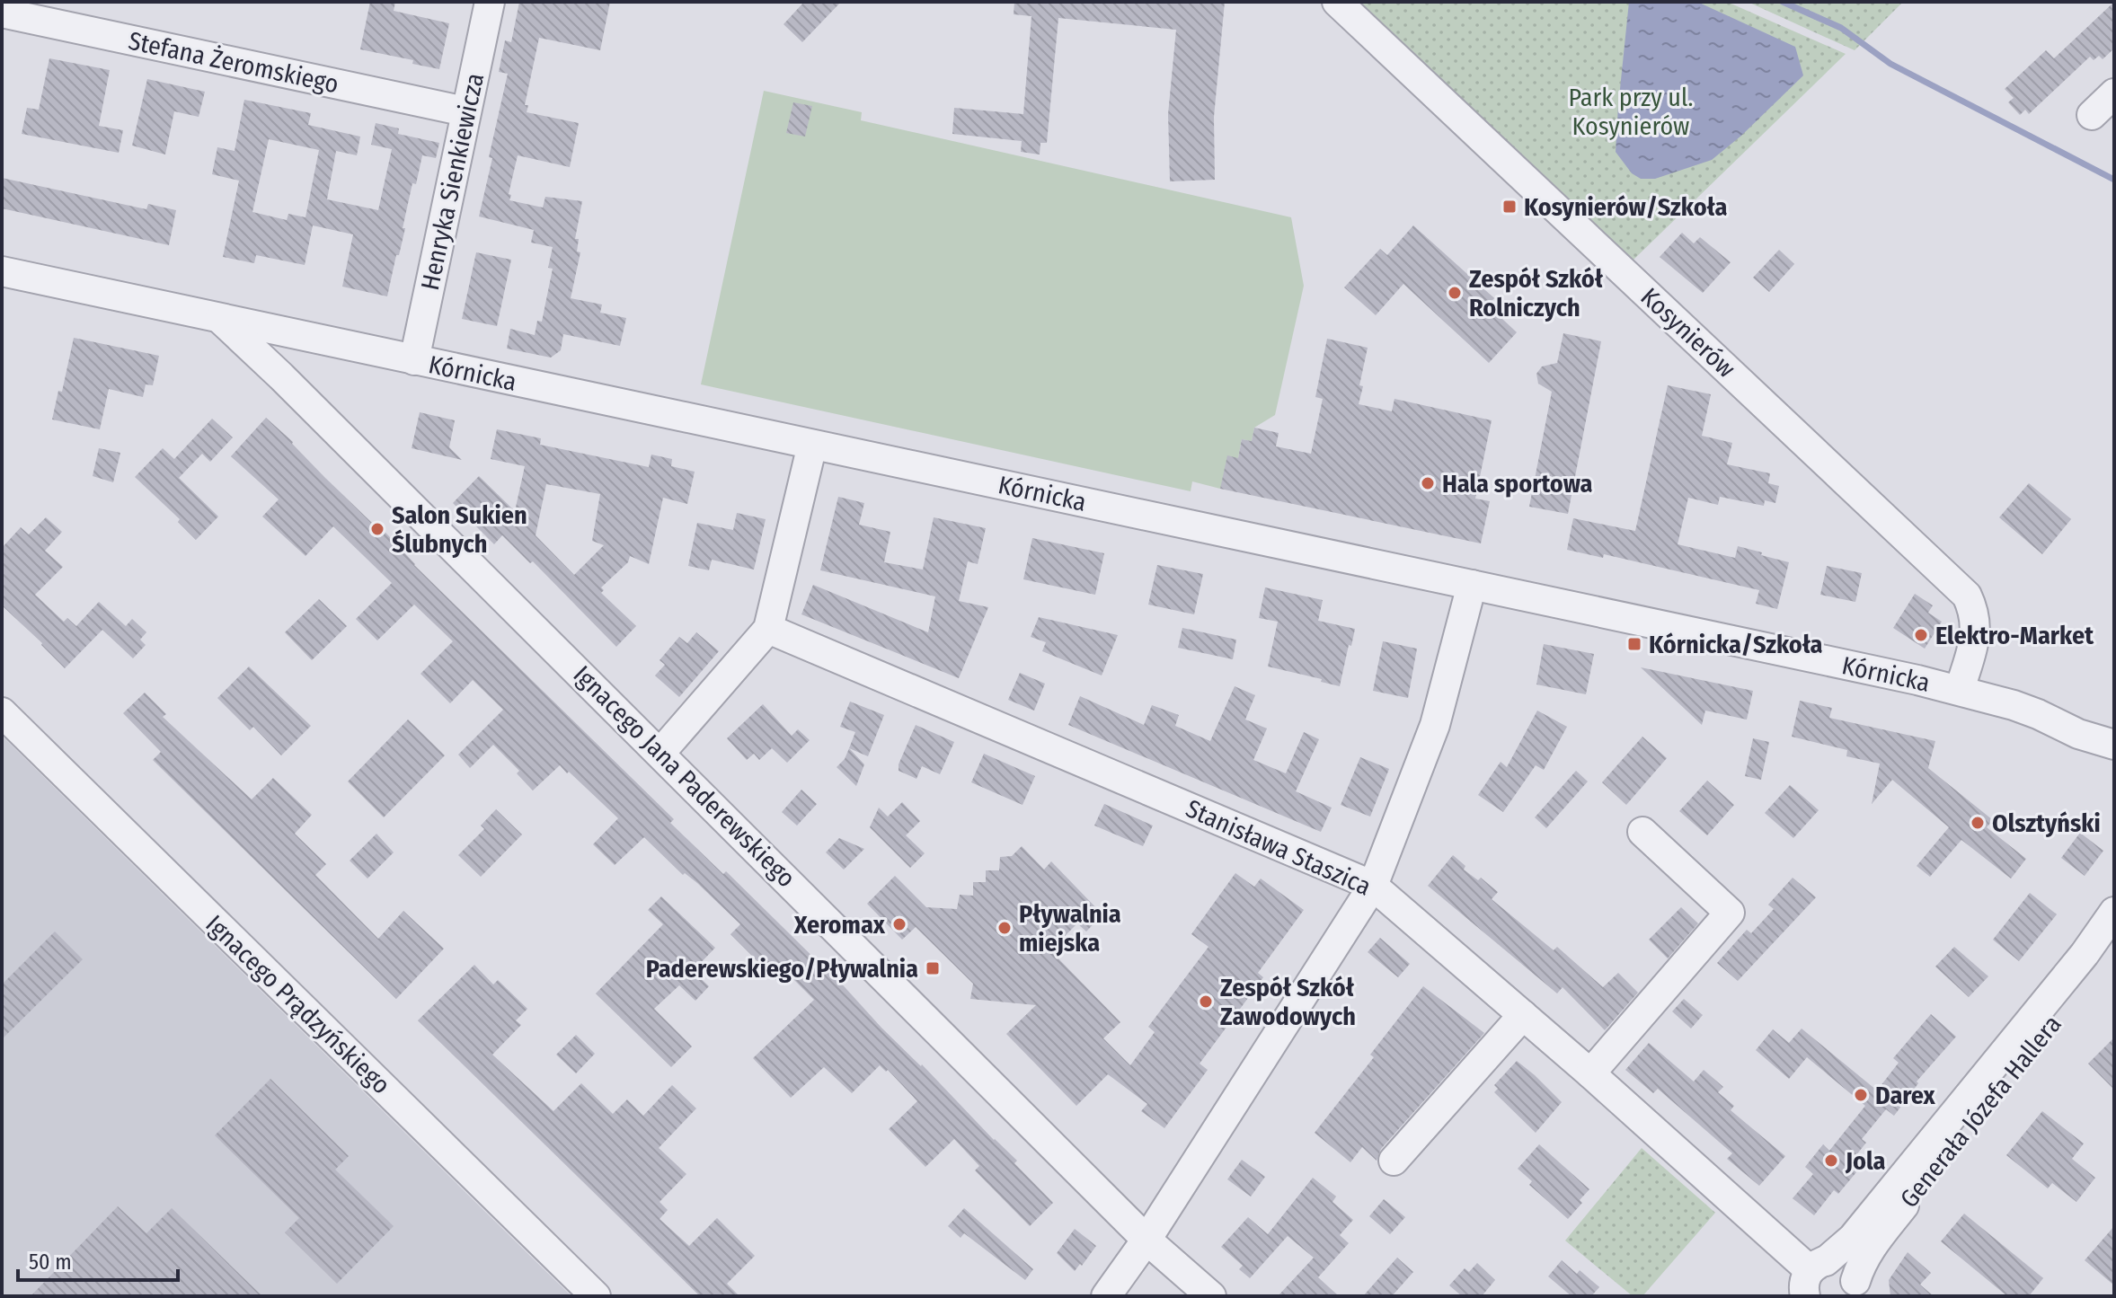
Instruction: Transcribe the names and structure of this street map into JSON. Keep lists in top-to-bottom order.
{
  "streets": {
    "street": [
      "Stefana Żeromskiego",
      "Henryka Sienkiewicza",
      "Kosynierów",
      "Kórnicka",
      "Ignacego Jana Paderewskiego",
      "Stanisława Staszica",
      "Ignacego Prądzyńskiego",
      "Generała Józefa Hallera"
    ]
  },
  "crossings": [
    ["Stefana Żeromskiego", "Henryka Sienkiewicza"],
    ["Henryka Sienkiewicza", "Kórnicka"],
    ["Kosynierów", "Kórnicka"],
    ["Kórnicka", "Ignacego Jana Paderewskiego"],
    ["Stanisława Staszica", "Generała Józefa Hallera"]
  ],
  "parks": ["Park przy ul. Kosynierów"],
  "places": {
    "transit": ["Kosynierów/Szkoła", "Kórnicka/Szkoła", "Paderewskiego/Pływalnia"],
    "other": [
      "Zespół Szkół Rolniczych",
      "Hala sportowa",
      "Salon Sukien Ślubnych",
      "Elektro-Market",
      "Olsztyński",
      "Xeromax",
      "Pływalnia miejska",
      "Zespół Szkół Zawodowych",
      "Darex",
      "Jola"
    ]
  },
  "scale_bar": "50 m"
}
